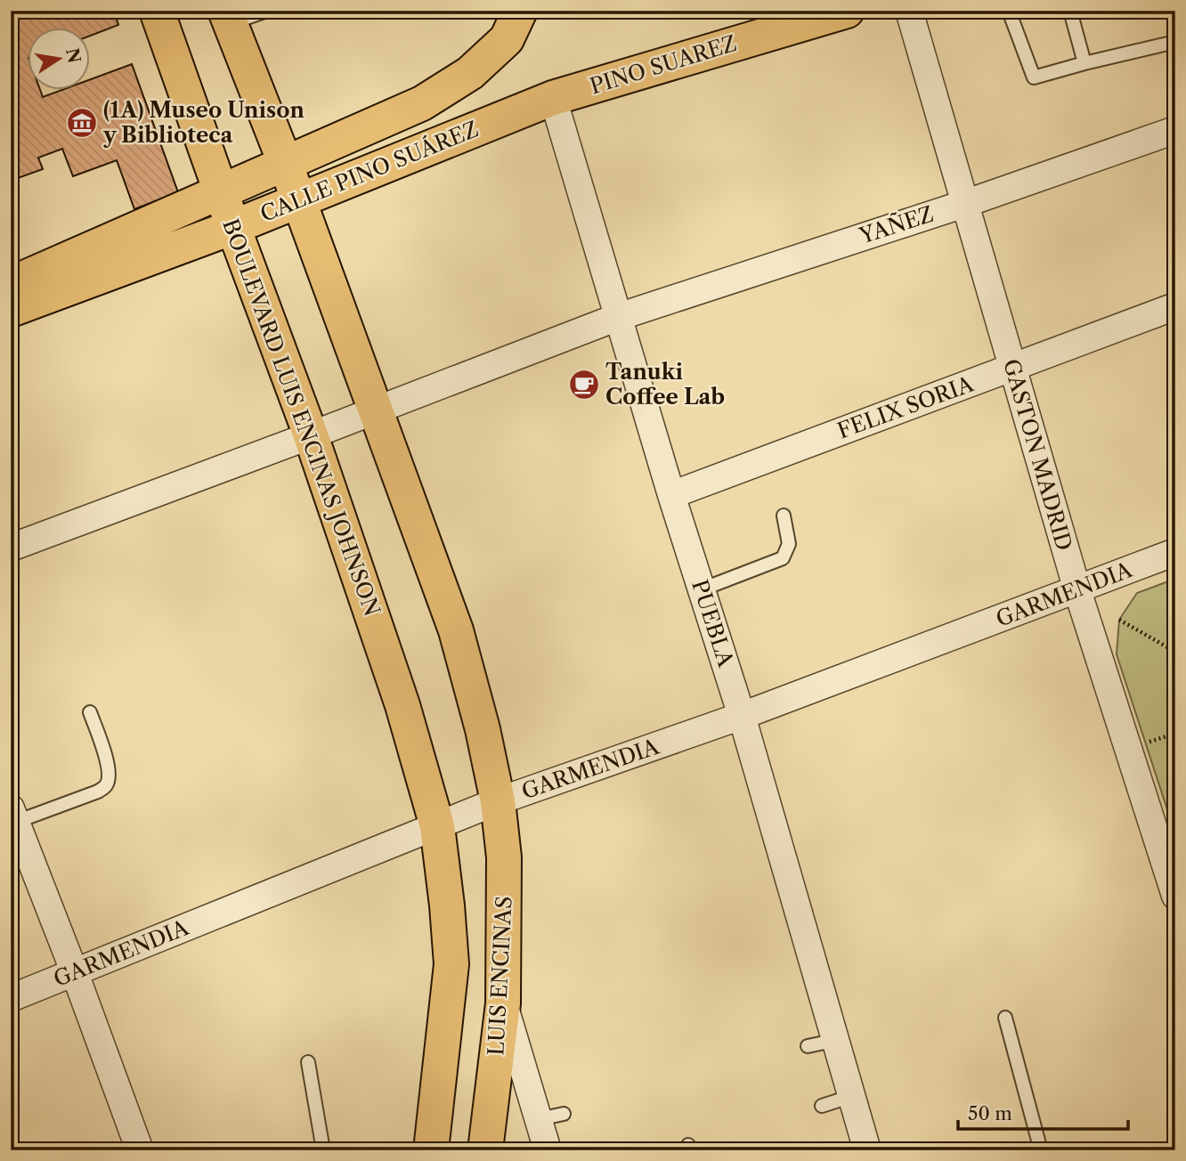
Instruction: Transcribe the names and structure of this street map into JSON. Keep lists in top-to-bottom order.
{
  "streets": {
    "main road": [
      "PINO SUAREZ",
      "CALLE PINO SUÁREZ",
      "BOULEVARD LUIS ENCINAS JOHNSON",
      "LUIS ENCINAS"
    ],
    "street": [
      "YAÑEZ",
      "FELIX SORIA",
      "GASTON MADRID",
      "GARMENDIA",
      "PUEBLA"
    ]
  },
  "crossings": [
    ["PINO SUAREZ", "CALLE PINO SUÁREZ"],
    ["PINO SUAREZ", "PUEBLA"],
    ["CALLE PINO SUÁREZ", "BOULEVARD LUIS ENCINAS JOHNSON"],
    ["CALLE PINO SUÁREZ", "PUEBLA"],
    ["YAÑEZ", "BOULEVARD LUIS ENCINAS JOHNSON"],
    ["YAÑEZ", "GASTON MADRID"],
    ["YAÑEZ", "PUEBLA"],
    ["FELIX SORIA", "GASTON MADRID"],
    ["FELIX SORIA", "PUEBLA"],
    ["BOULEVARD LUIS ENCINAS JOHNSON", "GARMENDIA"],
    ["GASTON MADRID", "GARMENDIA"],
    ["GARMENDIA", "PUEBLA"],
    ["GARMENDIA", "LUIS ENCINAS"]
  ],
  "places": {
    "museum": ["(1A) Museo Unison y Biblioteca"],
    "cafe": ["Tanuki Coffee Lab"]
  },
  "scale_bar": "50 m",
  "north": "right"
}
